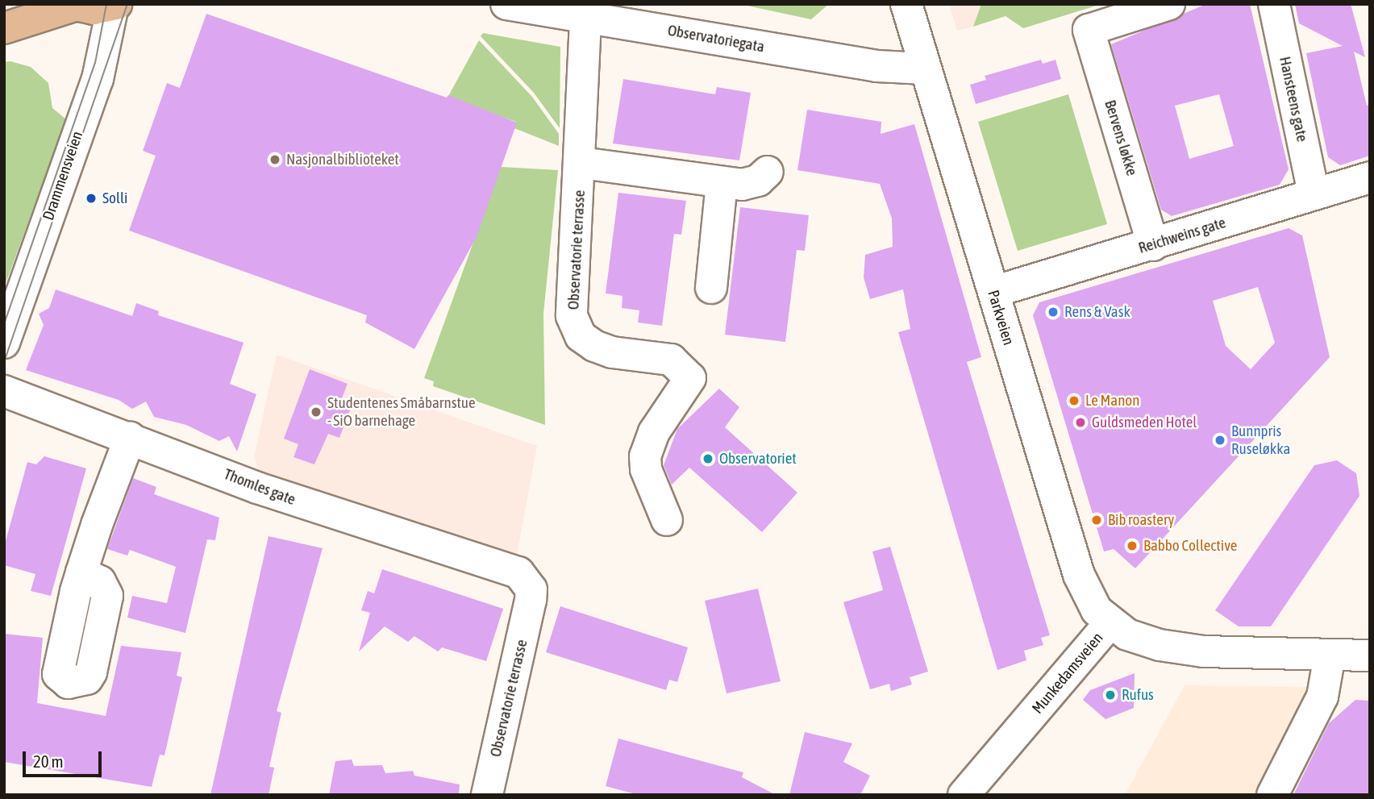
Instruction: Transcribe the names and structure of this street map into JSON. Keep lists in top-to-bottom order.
{
  "streets": {
    "street": [
      "Observatoriegata",
      "Hansteens gate",
      "Bervens løkke",
      "Drammensveien",
      "Reichweins gate",
      "Observatorie terrasse",
      "Parkveien",
      "Thomles gate",
      "Munkedamsveien"
    ]
  },
  "crossings": [
    ["Observatoriegata", "Observatorie terrasse"],
    ["Observatoriegata", "Parkveien"],
    ["Hansteens gate", "Reichweins gate"],
    ["Bervens løkke", "Reichweins gate"],
    ["Reichweins gate", "Parkveien"],
    ["Observatorie terrasse", "Thomles gate"],
    ["Parkveien", "Munkedamsveien"]
  ],
  "places": [
    "Nasjonalbiblioteket",
    "Solli",
    "Rens & Vask",
    "Le Manon",
    "Studentenes Småbarnstue - SiO barnehage",
    "Guldsmeden Hotel",
    "Bunnpris Ruseløkka",
    "Observatoriet",
    "Bib roastery",
    "Babbo Collective",
    "Rufus"
  ],
  "scale_bar": "20 m"
}
